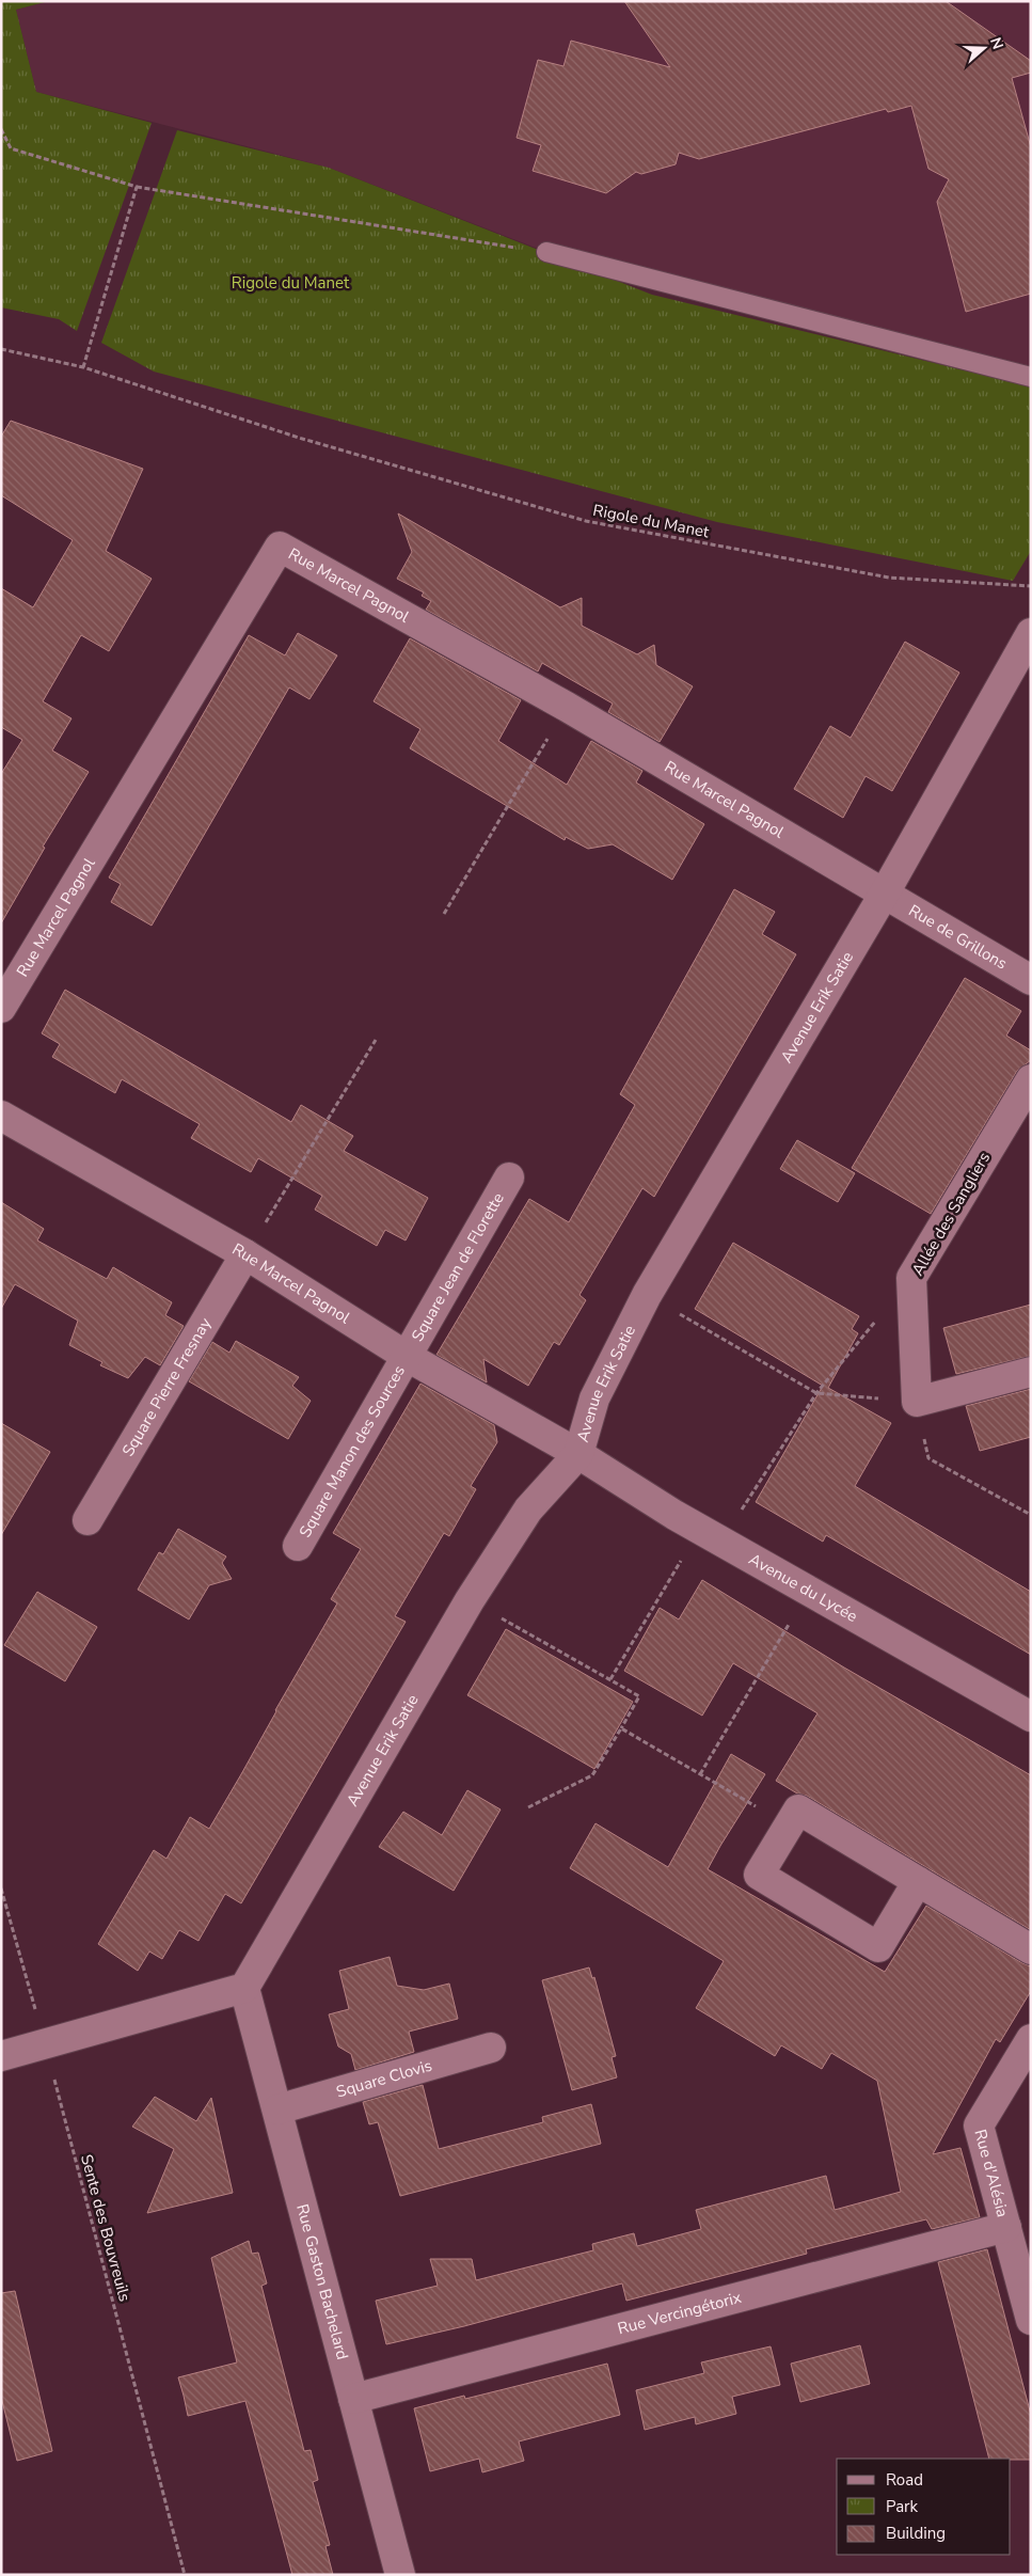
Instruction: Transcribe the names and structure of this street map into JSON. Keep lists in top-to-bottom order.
{
  "streets": {
    "street": [
      "Rue Marcel Pagnol",
      "Rue de Grillons",
      "Avenue Erik Satie",
      "Allée des Sangliers",
      "Square Jean de Florette",
      "Square Pierre Fresnay",
      "Square Manon des Sources",
      "Avenue du Lycée",
      "Square Clovis",
      "Rue d'Alésia",
      "Rue Gaston Bachelard",
      "Rue Vercingétorix"
    ],
    "path": ["Rigole du Manet", "Sente des Bouvreuils"]
  },
  "crossings": [
    ["Rue Marcel Pagnol", "Rue de Grillons"],
    ["Rue Marcel Pagnol", "Avenue Erik Satie"],
    ["Rue Marcel Pagnol", "Square Jean de Florette"],
    ["Rue Marcel Pagnol", "Square Pierre Fresnay"],
    ["Rue Marcel Pagnol", "Square Manon des Sources"],
    ["Rue Marcel Pagnol", "Avenue du Lycée"],
    ["Rue de Grillons", "Avenue Erik Satie"],
    ["Avenue Erik Satie", "Avenue du Lycée"],
    ["Avenue Erik Satie", "Rue Gaston Bachelard"],
    ["Square Jean de Florette", "Square Manon des Sources"],
    ["Square Clovis", "Rue Gaston Bachelard"],
    ["Rue d'Alésia", "Rue Vercingétorix"],
    ["Rue Gaston Bachelard", "Rue Vercingétorix"]
  ],
  "parks": ["Rigole du Manet"],
  "legend": ["Road", "Park", "Building"],
  "north": "right"
}
